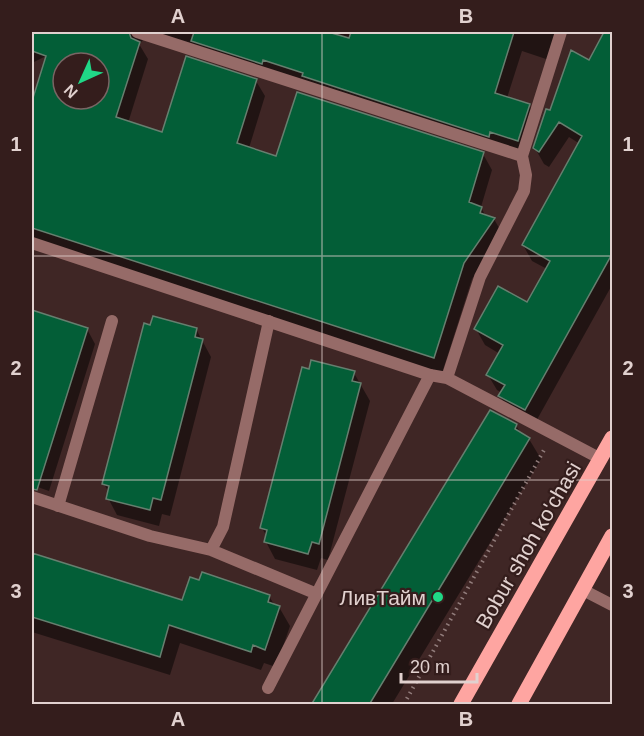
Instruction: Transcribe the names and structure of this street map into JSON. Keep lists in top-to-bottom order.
{
  "streets": {
    "main road": ["Bobur shoh ko'chasi"]
  },
  "places": ["ЛивТайм"],
  "scale_bar": "20 m",
  "north": "bottom left",
  "grid": {
    "columns": ["A", "B"],
    "rows": ["1", "2", "3"]
  }
}
